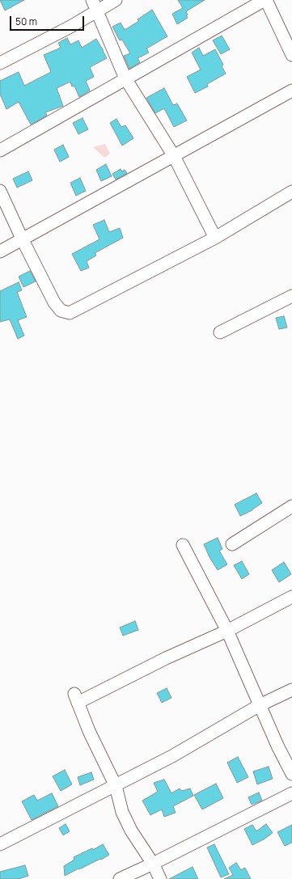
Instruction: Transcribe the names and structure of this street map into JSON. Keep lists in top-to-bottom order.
{
  "scale_bar": "50 m"
}
